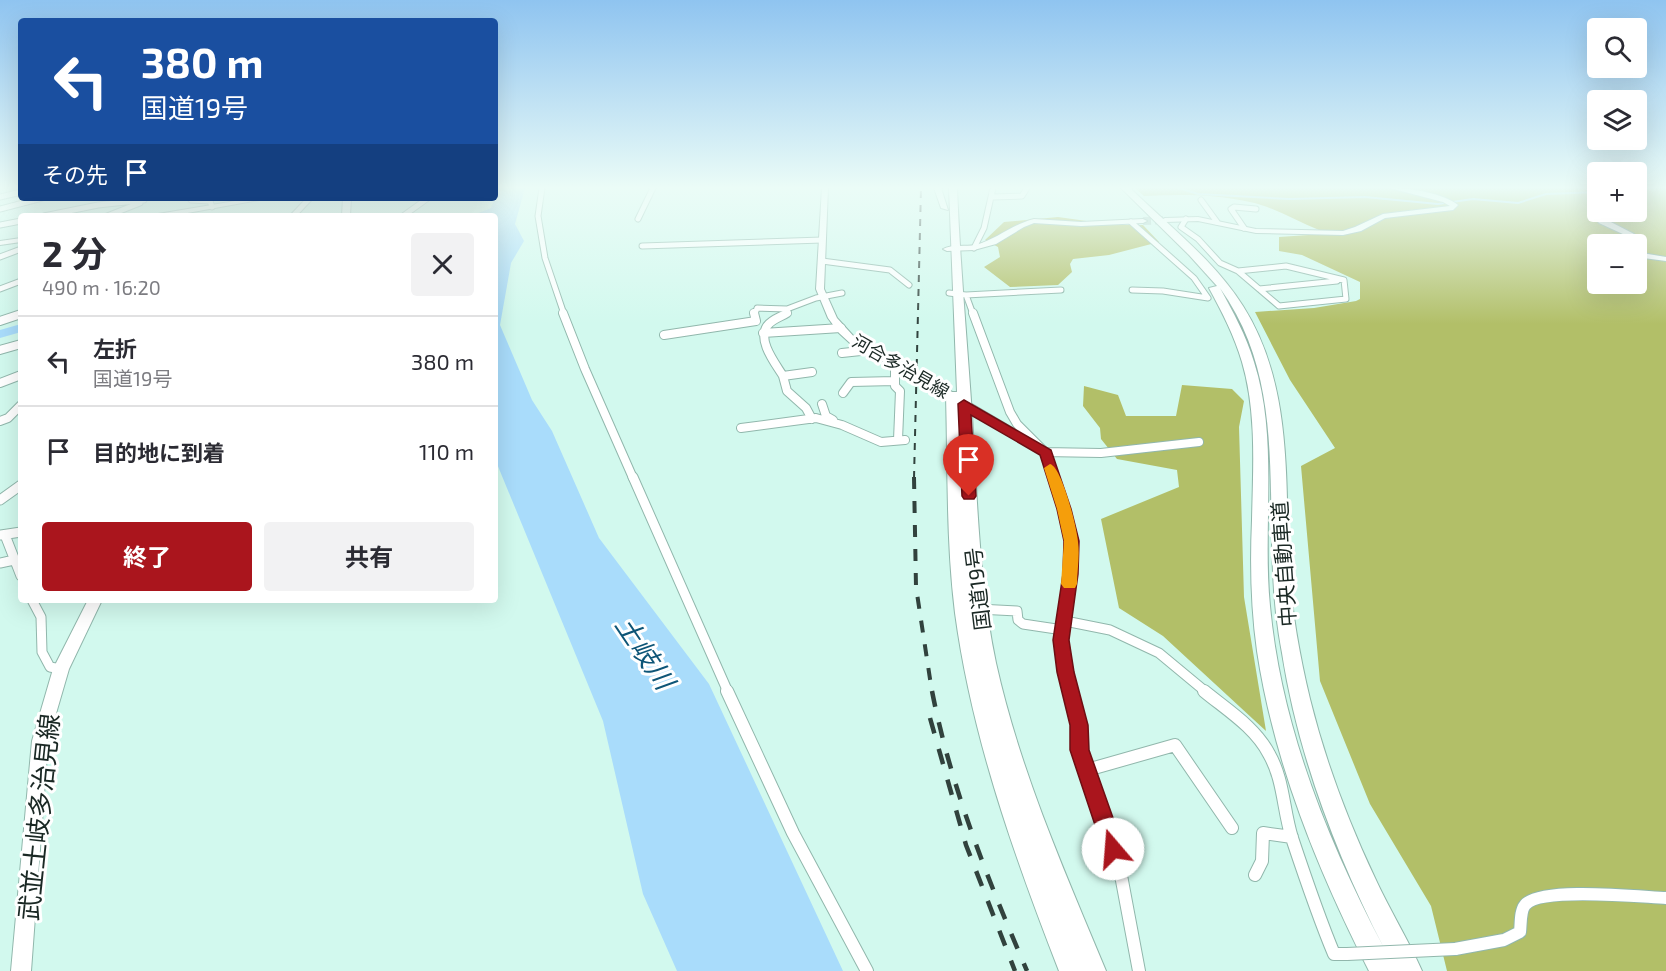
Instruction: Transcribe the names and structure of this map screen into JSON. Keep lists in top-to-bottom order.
{
  "streets": {
    "highway": ["中央自動車道", "国道19号"],
    "street": ["河合多治見線", "武並土岐多治見線"]
  },
  "crossings": [
    ["河合多治見線", "国道19号"]
  ],
  "water": ["土岐川"],
  "page": {
    "map_buttons": ["+", "−"],
    "turn": ["380 m", "国道19号"],
    "then": "その先",
    "heading": ["2 分", "490 m · 16:20"],
    "list": [
      {
        "name": "左折",
        "note": "国道19号",
        "value": "380 m"
      },
      {
        "name": "目的地に到着",
        "value": "110 m"
      }
    ],
    "buttons": ["終了", "共有"]
  }
}
